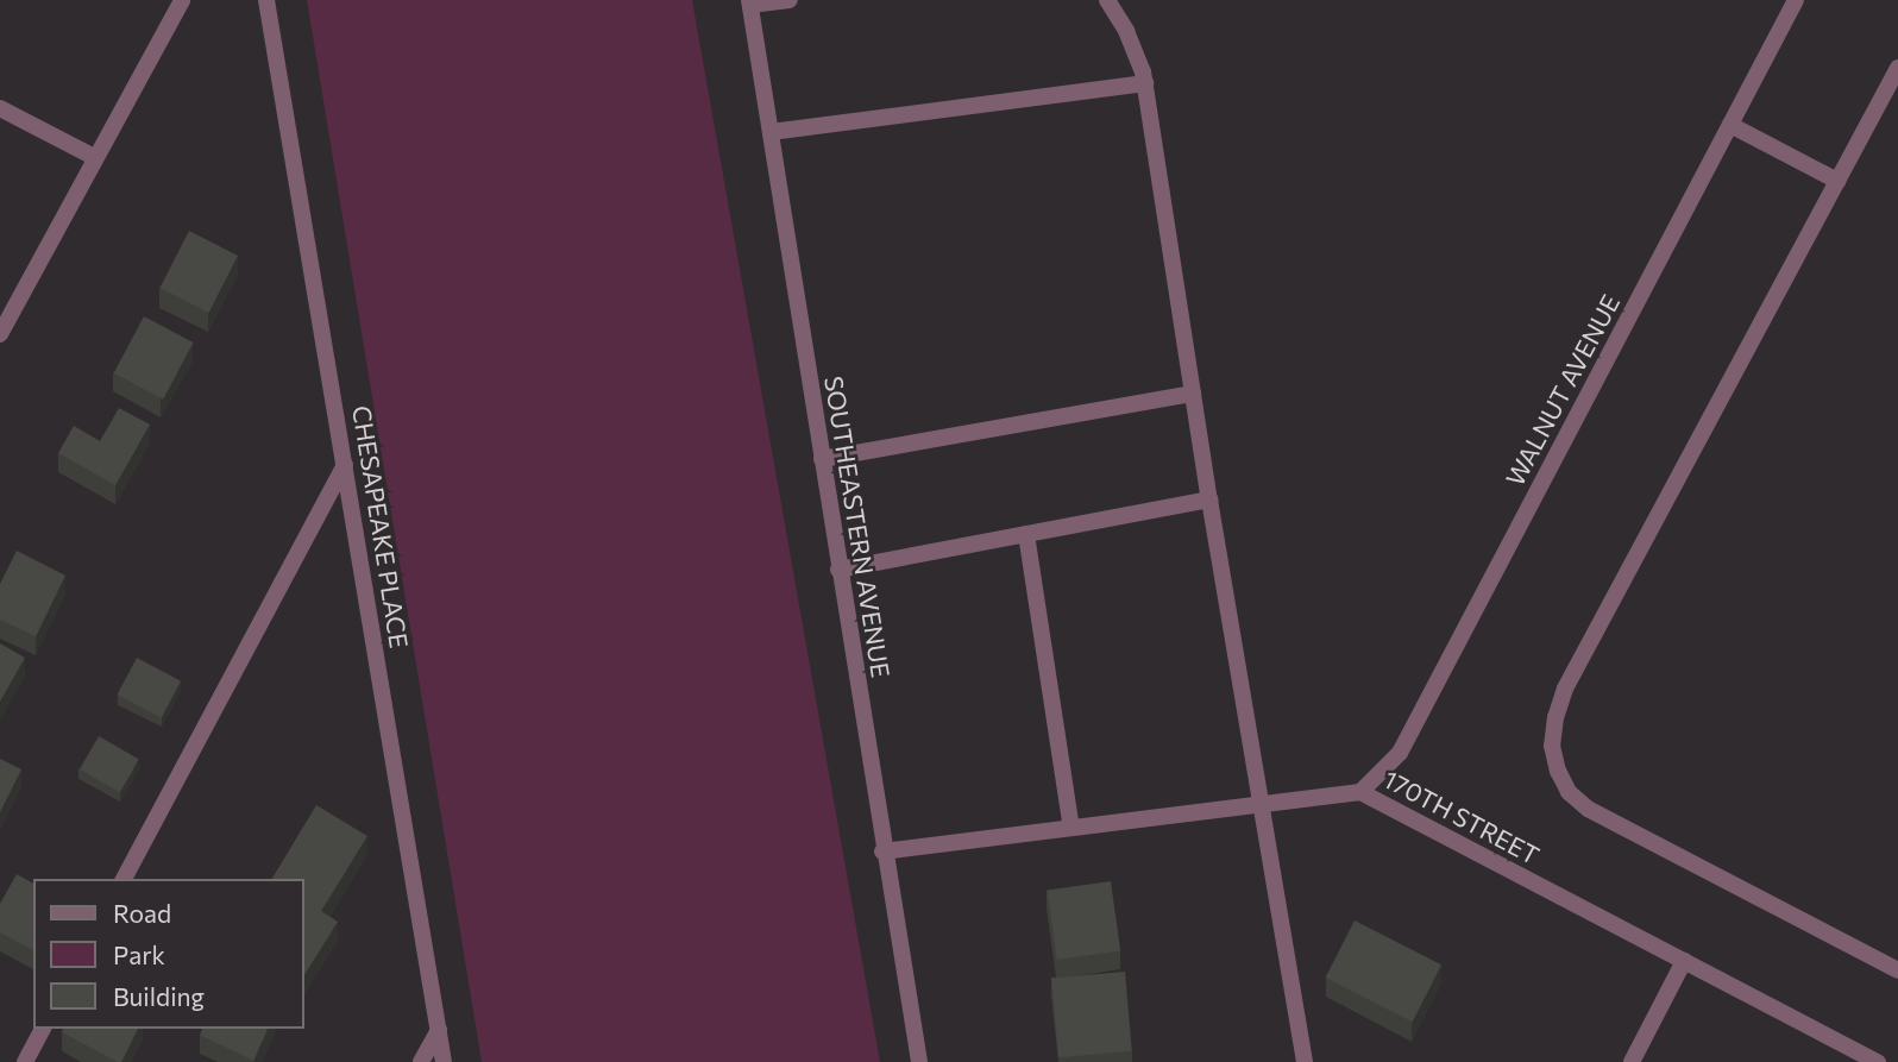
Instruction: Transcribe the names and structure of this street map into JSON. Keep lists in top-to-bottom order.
{
  "streets": {
    "street": [
      "WALNUT AVENUE",
      "CHESAPEAKE PLACE",
      "SOUTHEASTERN AVENUE",
      "170TH STREET"
    ]
  },
  "crossings": [
    ["WALNUT AVENUE", "170TH STREET"],
    ["SOUTHEASTERN AVENUE", "170TH STREET"]
  ],
  "legend": ["Road", "Park", "Building"]
}
